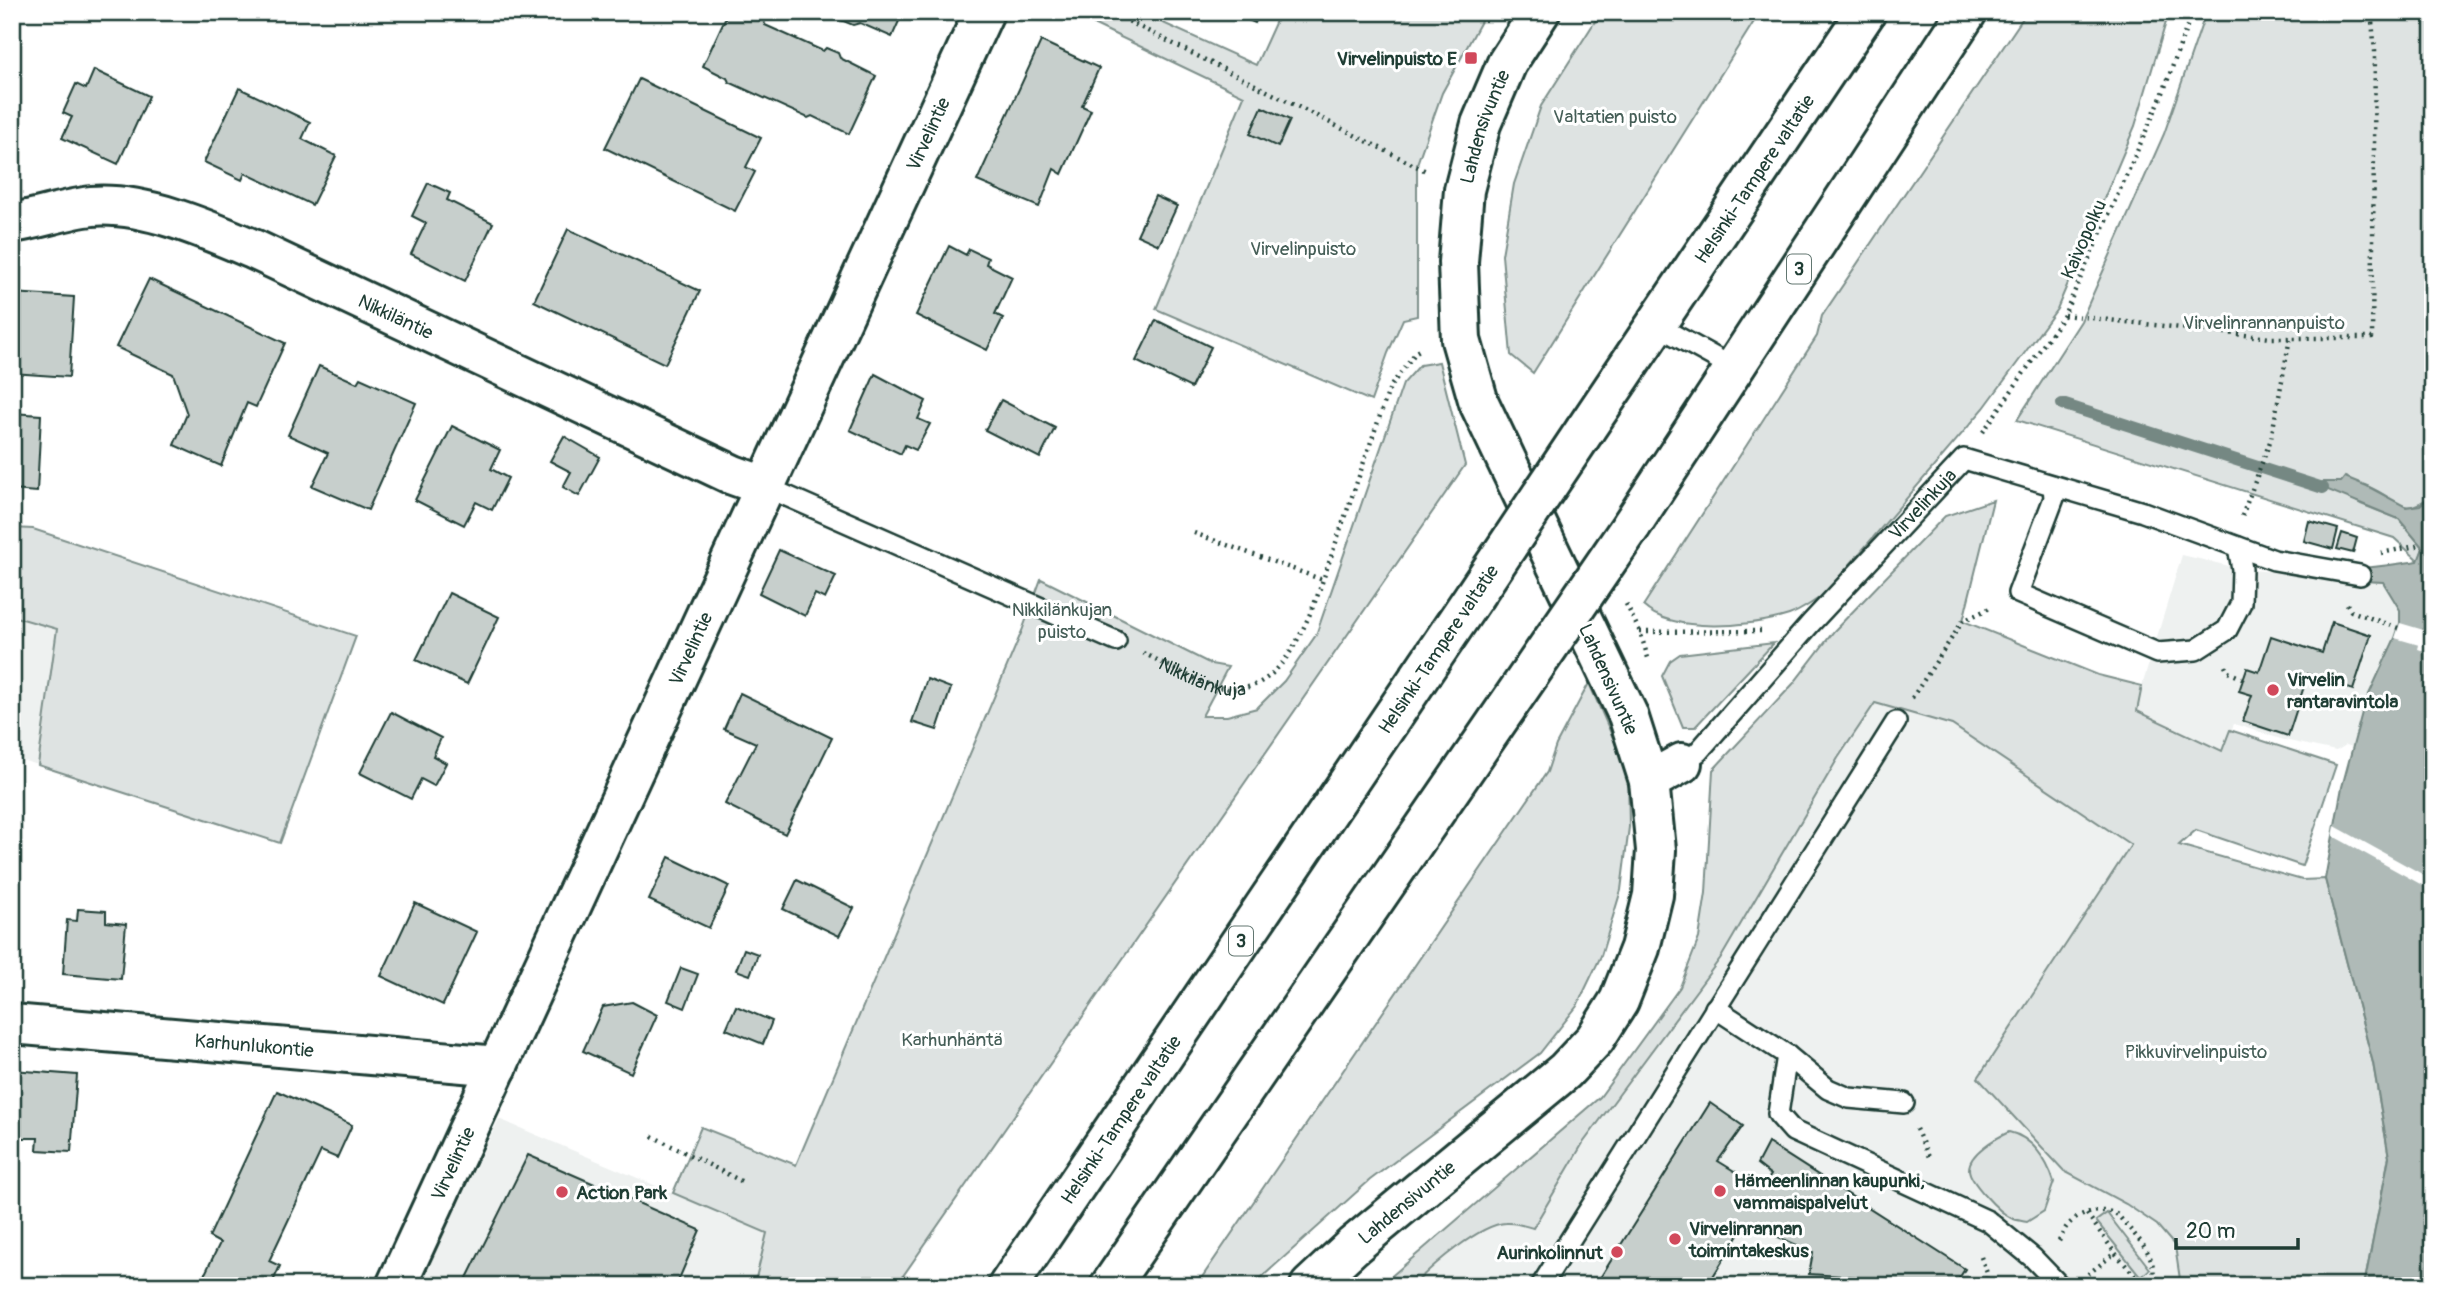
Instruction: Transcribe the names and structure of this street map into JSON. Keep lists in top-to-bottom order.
{
  "streets": {
    "main road": [
      "Lahdensivuntie",
      "Virvelintie",
      "Helsinki-Tampere valtatie",
      "3",
      "Nikkiläntie",
      "Karhunlukontie"
    ],
    "lane": ["Virvelinkuja"],
    "path": ["Kaivopolku", "Nikkilänkuja"]
  },
  "crossings": [
    ["Lahdensivuntie", "Virvelinkuja"],
    ["Lahdensivuntie", "Nikkilänkuja"],
    ["Virvelintie", "Nikkiläntie"],
    ["Virvelintie", "Karhunlukontie"],
    ["Kaivopolku", "Virvelinkuja"]
  ],
  "parks": [
    "Valtatien puisto",
    "Virvelinpuisto",
    "Virvelinrannanpuisto",
    "Nikkilänkujan puisto",
    "Karhunhäntä",
    "Pikkuvirvelinpuisto"
  ],
  "places": {
    "transit": ["Virvelinpuisto E"],
    "other": [
      "Virvelin rantaravintola",
      "Hämeenlinnan kaupunki, vammaispalvelut",
      "Action Park",
      "Virvelinrannan toimintakeskus",
      "Aurinkolinnut"
    ]
  },
  "scale_bar": "20 m"
}
